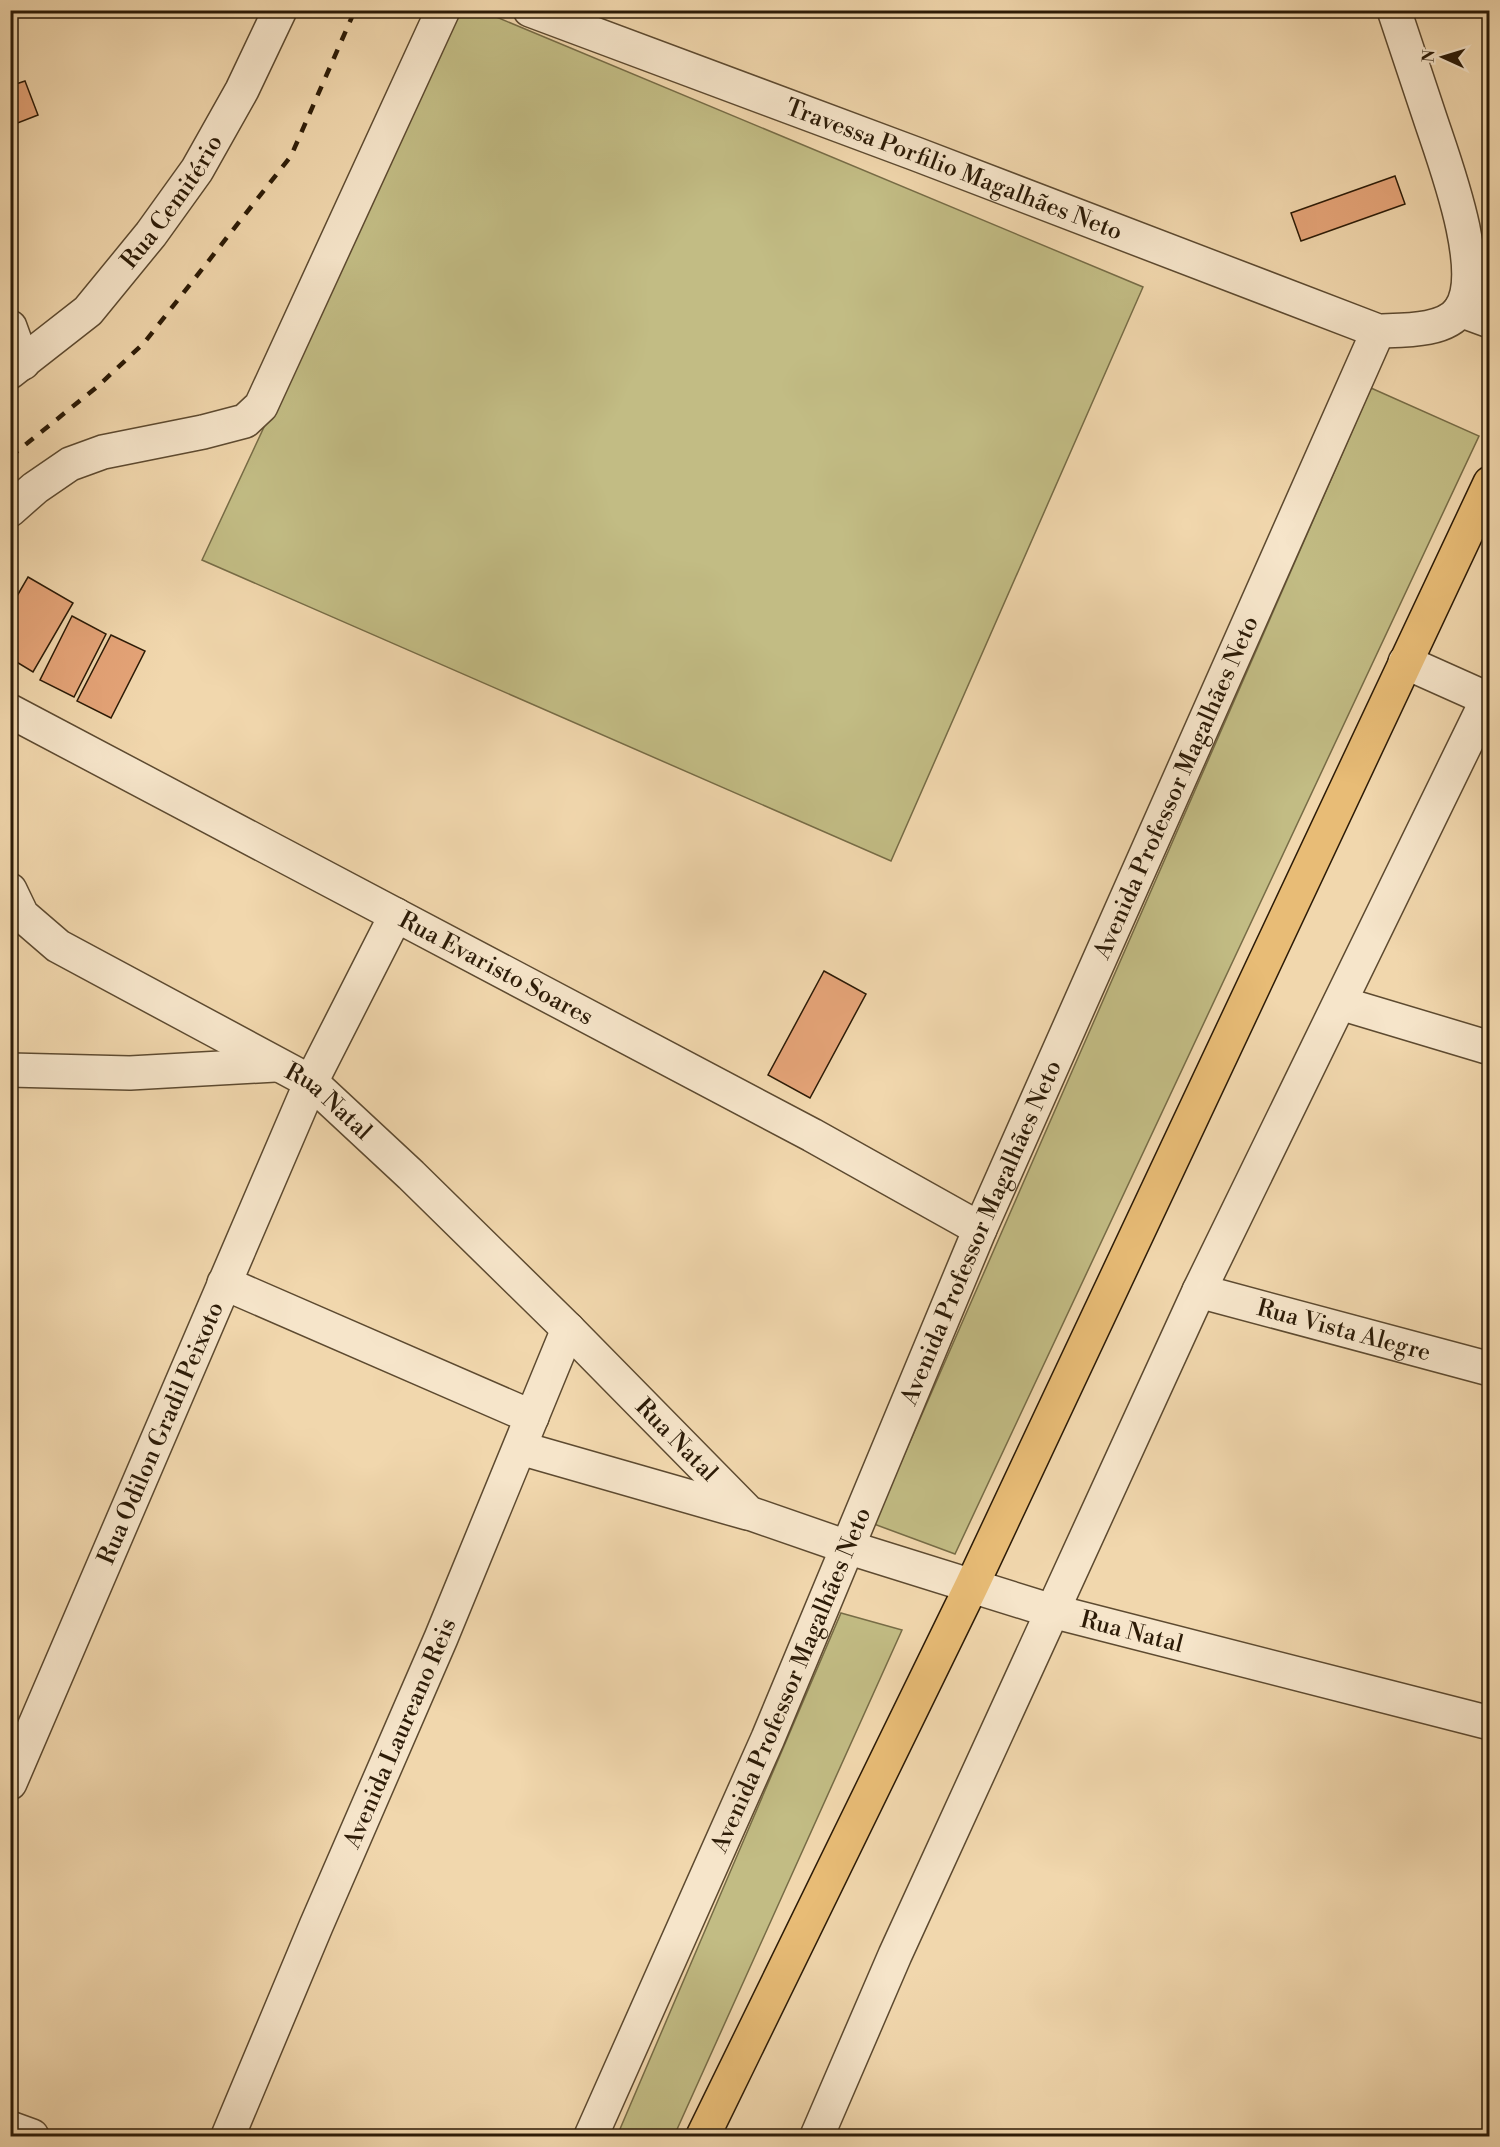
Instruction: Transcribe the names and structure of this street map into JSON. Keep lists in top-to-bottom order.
{
  "streets": {
    "street": [
      "Travessa Porfilio Magalhães Neto",
      "Rua Cemitério",
      "Avenida Professor Magalhães Neto",
      "Rua Evaristo Soares",
      "Rua Natal",
      "Rua Vista Alegre",
      "Rua Odilon Gradil Peixoto",
      "Avenida Laureano Reis"
    ]
  },
  "crossings": [
    ["Travessa Porfilio Magalhães Neto", "Avenida Professor Magalhães Neto"],
    ["Avenida Professor Magalhães Neto", "Rua Evaristo Soares"],
    ["Avenida Professor Magalhães Neto", "Rua Natal"],
    ["Rua Evaristo Soares", "Rua Odilon Gradil Peixoto"],
    ["Rua Natal", "Rua Odilon Gradil Peixoto"],
    ["Rua Natal", "Avenida Laureano Reis"]
  ],
  "north": "left"
}
